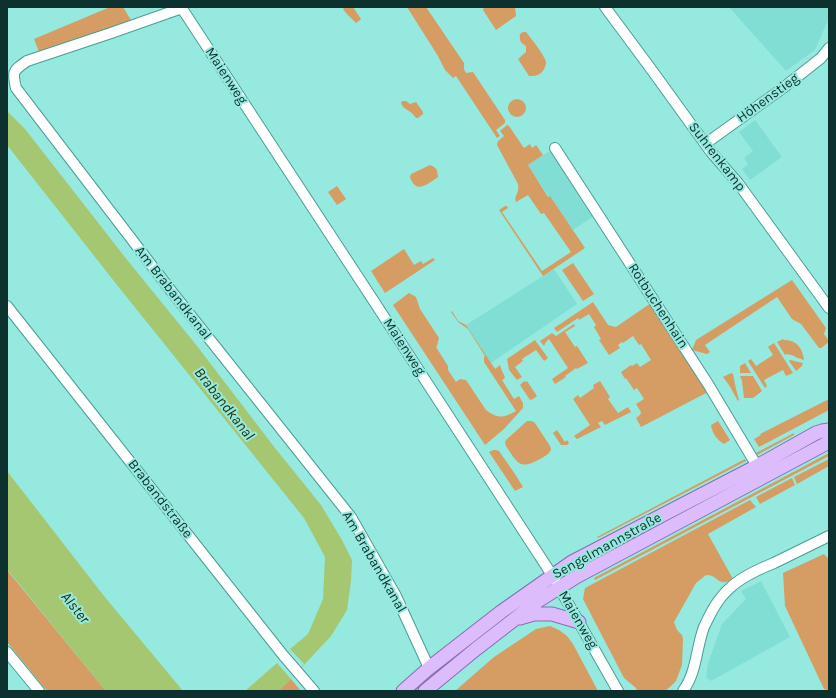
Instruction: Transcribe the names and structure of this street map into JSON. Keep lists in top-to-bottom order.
{
  "streets": {
    "main road": ["Sengelmannstraße"],
    "street": [
      "Maienweg",
      "Höhenstieg",
      "Suhrenkamp",
      "Am Brabandkanal",
      "Rotbuchenhain",
      "Brabandstraße"
    ]
  },
  "crossings": [
    ["Maienweg", "Am Brabandkanal"],
    ["Maienweg", "Sengelmannstraße"],
    ["Höhenstieg", "Suhrenkamp"],
    ["Am Brabandkanal", "Sengelmannstraße"],
    ["Rotbuchenhain", "Sengelmannstraße"]
  ],
  "water": ["Brabandkanal", "Alster"]
}
